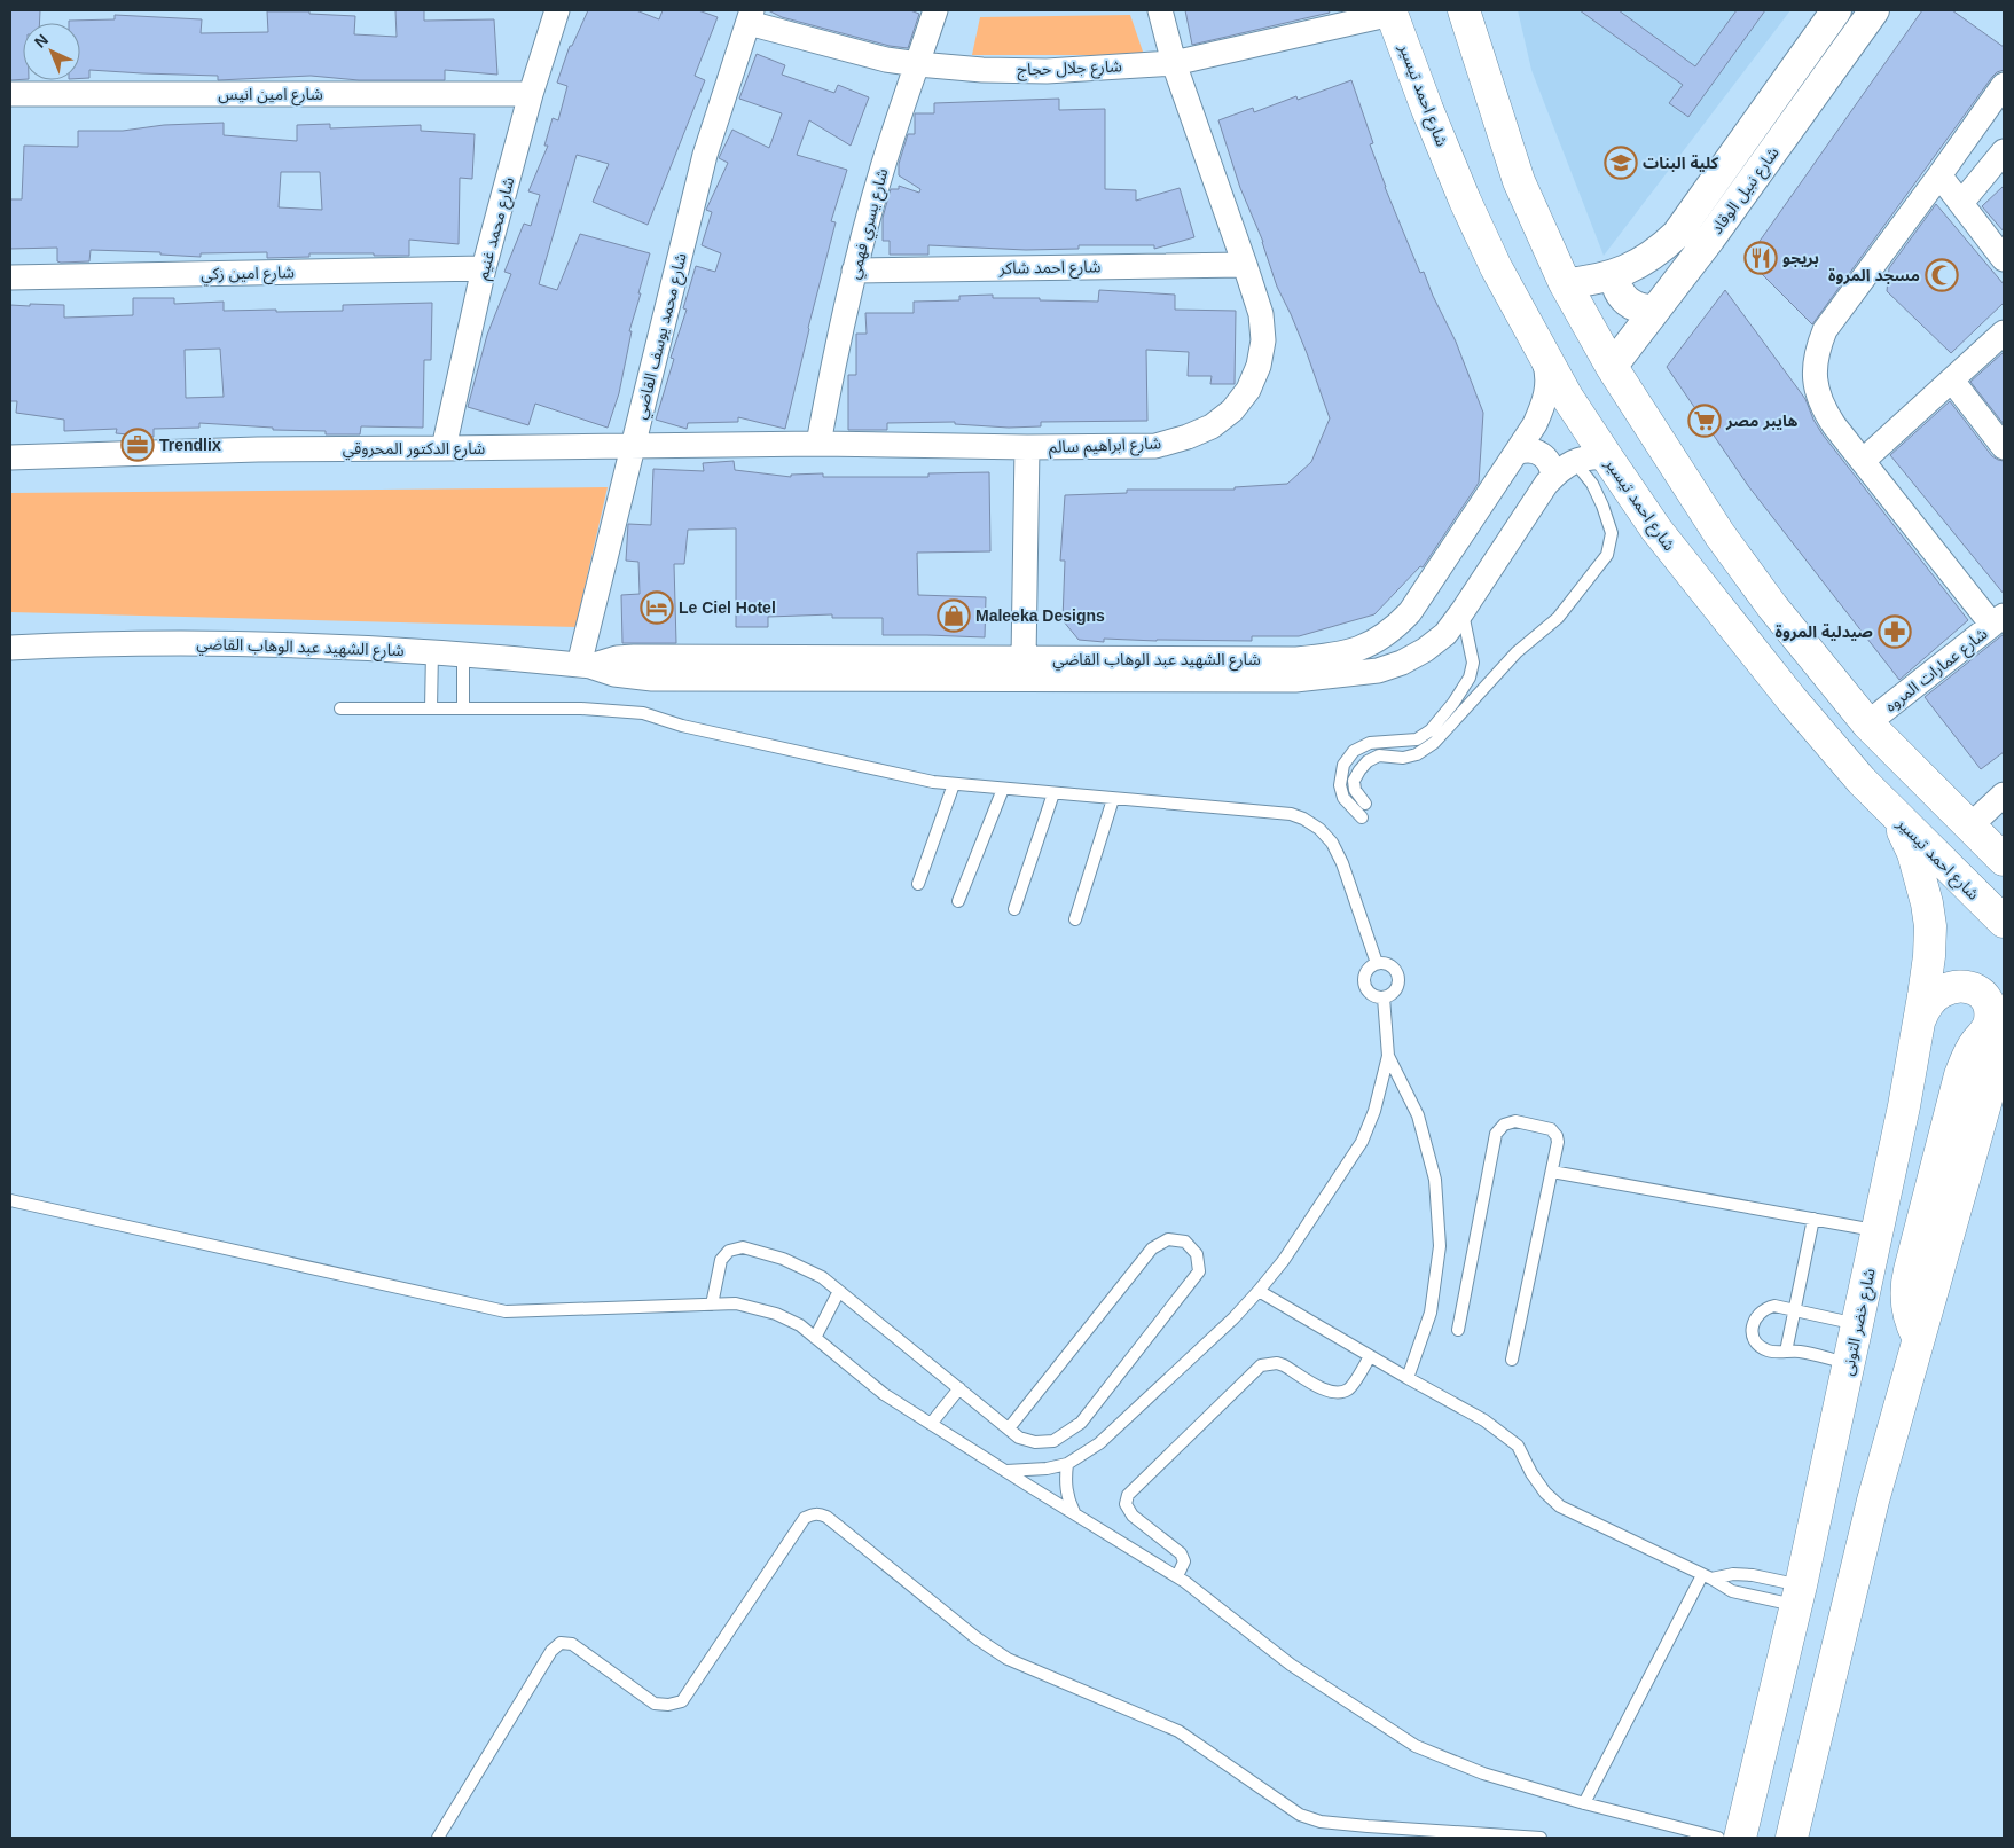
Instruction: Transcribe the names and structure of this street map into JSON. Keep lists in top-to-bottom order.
{
  "streets": {
    "main road": ["شارع احمد تيسير", "شارع خضر التونى"],
    "street": [
      "شارع جلال حجاج",
      "شارع امين انيس",
      "شارع نبيل الوقاد",
      "شارع يسري فهمي",
      "شارع محمد غنيم",
      "شارع احمد شاكر",
      "شارع امين زكي",
      "شارع محمد يوسف القاضي",
      "شارع ابراهيم سالم",
      "شارع الدكتور المحروقي",
      "شارع الشهيد عبد الوهاب القاضي",
      "شارع عمارات المروه"
    ]
  },
  "crossings": [
    ["شارع جلال حجاج", "شارع احمد تيسير"],
    ["شارع جلال حجاج", "شارع يسري فهمي"],
    ["شارع جلال حجاج", "شارع محمد يوسف القاضي"],
    ["شارع جلال حجاج", "شارع ابراهيم سالم"],
    ["شارع امين انيس", "شارع محمد غنيم"],
    ["شارع احمد تيسير", "شارع الشهيد عبد الوهاب القاضي"],
    ["شارع احمد تيسير", "شارع خضر التونى"],
    ["شارع يسري فهمي", "شارع احمد شاكر"],
    ["شارع يسري فهمي", "شارع ابراهيم سالم"],
    ["شارع يسري فهمي", "شارع الدكتور المحروقي"],
    ["شارع محمد غنيم", "شارع امين زكي"],
    ["شارع محمد غنيم", "شارع الدكتور المحروقي"],
    ["شارع احمد شاكر", "شارع ابراهيم سالم"],
    ["شارع محمد يوسف القاضي", "شارع الدكتور المحروقي"],
    ["شارع محمد يوسف القاضي", "شارع الشهيد عبد الوهاب القاضي"],
    ["شارع ابراهيم سالم", "شارع الدكتور المحروقي"]
  ],
  "places": {
    "school or university": ["كلية البنات"],
    "restaurant": ["بريجو"],
    "mosque": ["مسجد المروة"],
    "supermarket": ["هايبر مصر"],
    "office": ["Trendlix"],
    "hotel": ["Le Ciel Hotel"],
    "shop": ["Maleeka Designs"],
    "pharmacy": ["صيدلية المروة"]
  },
  "north": "top left"
}
